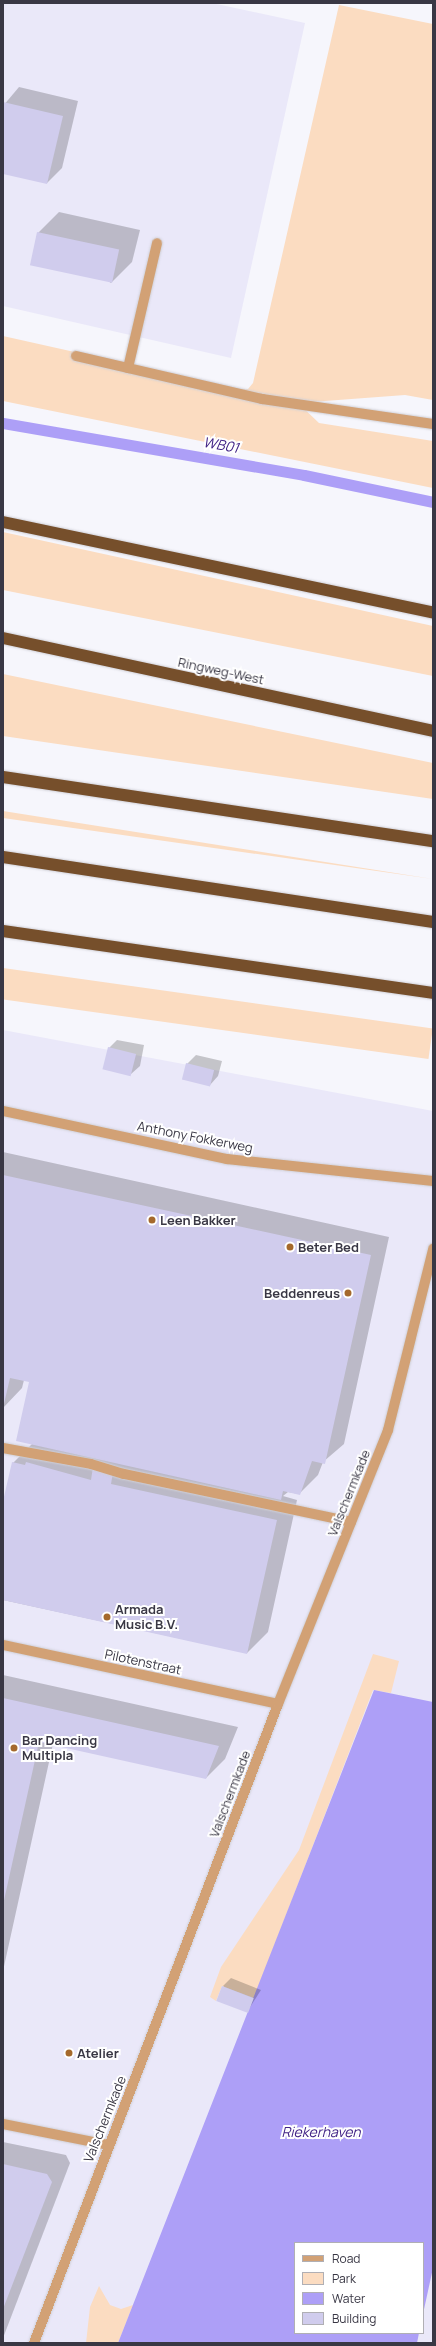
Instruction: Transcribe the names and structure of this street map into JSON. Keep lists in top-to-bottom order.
{
  "streets": {
    "highway": ["Ringweg-West"],
    "street": ["Anthony Fokkerweg", "Valschermkade", "Pilotenstraat"]
  },
  "crossings": [
    ["Valschermkade", "Pilotenstraat"]
  ],
  "water": ["WB01", "Riekerhaven"],
  "places": [
    "Leen Bakker",
    "Beter Bed",
    "Beddenreus",
    "Armada Music B.V.",
    "Bar Dancing Multipla",
    "Atelier"
  ],
  "legend": [
    "Road",
    "Park",
    "Water",
    "Building"
  ]
}
